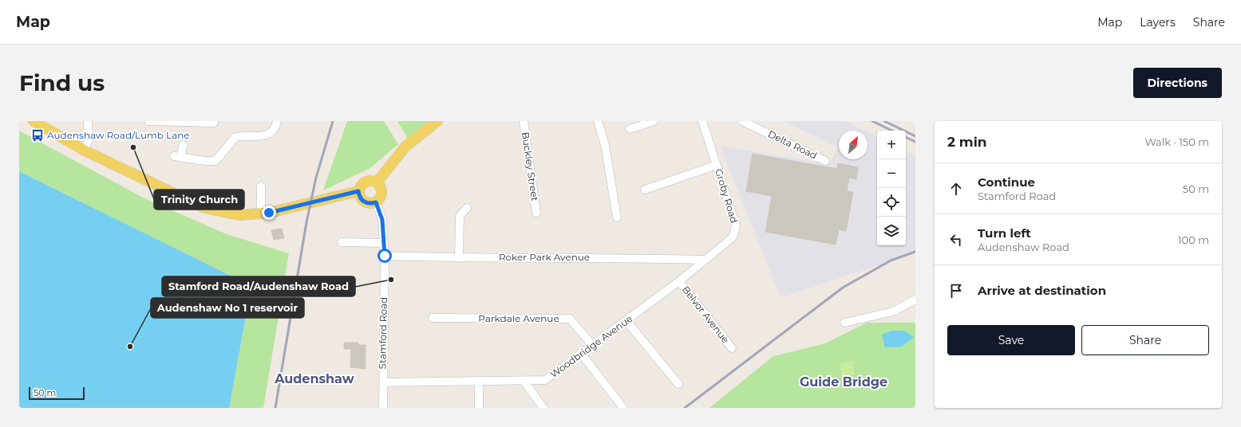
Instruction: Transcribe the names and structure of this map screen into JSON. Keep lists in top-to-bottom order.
{
  "streets": {
    "street": [
      "Delta Road",
      "Buckley Street",
      "Groby Road",
      "Roker Park Avenue",
      "Belvor Avenue",
      "Parkdale Avenue",
      "Stamford Road",
      "Woodbridge Avenue"
    ]
  },
  "crossings": [
    ["Groby Road", "Roker Park Avenue"],
    ["Groby Road", "Woodbridge Avenue"],
    ["Roker Park Avenue", "Stamford Road"],
    ["Roker Park Avenue", "Woodbridge Avenue"],
    ["Belvor Avenue", "Woodbridge Avenue"],
    ["Parkdale Avenue", "Woodbridge Avenue"],
    ["Stamford Road", "Woodbridge Avenue"]
  ],
  "districts": ["Audenshaw", "Guide Bridge"],
  "places": {
    "bus stop": ["Audenshaw Road/Lumb Lane"],
    "other": ["Trinity Church", "Stamford Road/Audenshaw Road", "Audenshaw No 1 reservoir"]
  },
  "scale_bar": "50 m",
  "north": "top right",
  "page": {
    "header": "Map",
    "nav": ["Map", "Layers", "Share"],
    "buttons": [
      "Directions",
      ["Save", "Share"]
    ],
    "title": "Find us",
    "heading": ["2 min", "Walk · 150 m"],
    "map_buttons": ["+", "−"],
    "list": [
      ["Continue", "Stamford Road", "50 m"],
      ["Turn left", "Audenshaw Road", "100 m"],
      "Arrive at destination"
    ],
    "scale": "50 m"
  }
}
